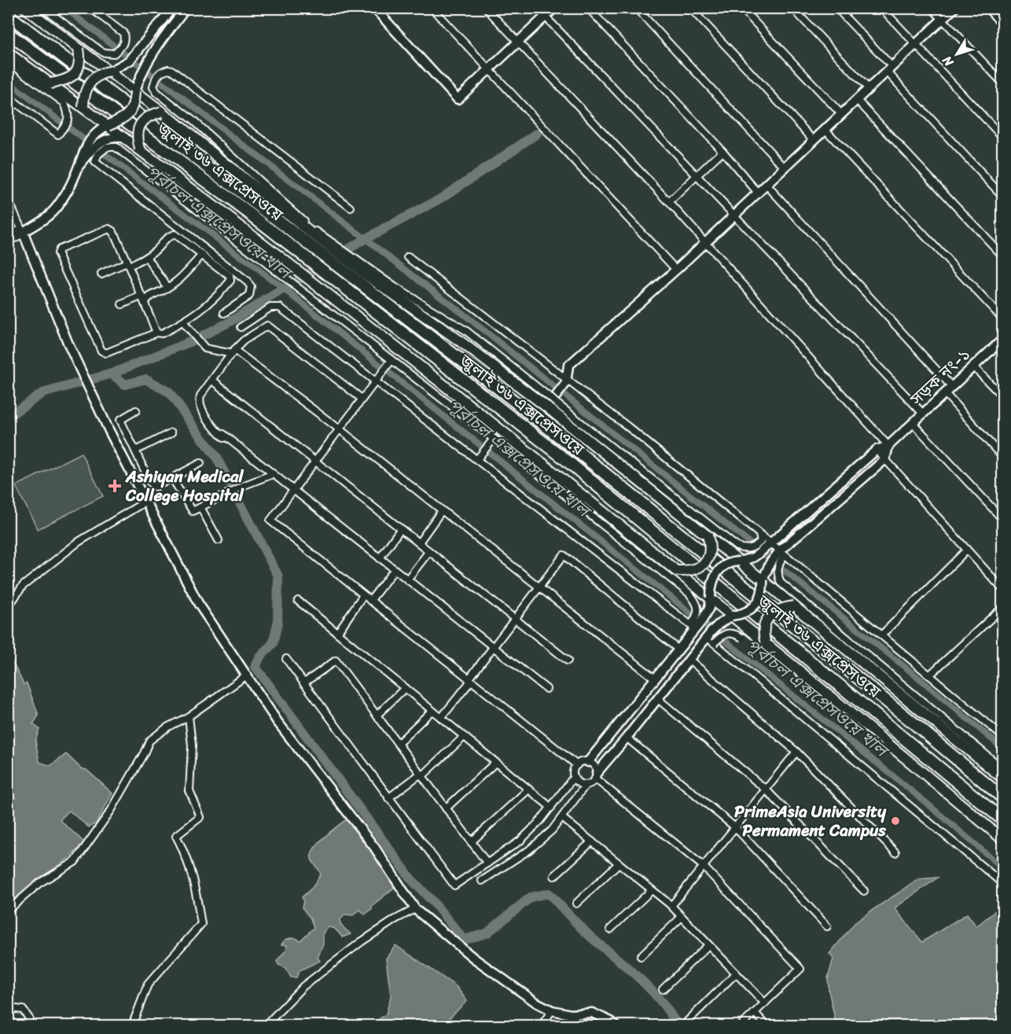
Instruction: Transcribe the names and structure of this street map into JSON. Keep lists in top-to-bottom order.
{
  "streets": {
    "highway": ["জুলাই ৩৬ এক্সপ্রেসওয়ে"],
    "street": ["সড়ক নং-১"]
  },
  "water": ["পূর্বাচল এক্সপ্রেসওয়ে খাল"],
  "places": {
    "health": ["Ashiyan Medical College Hospital"],
    "other": ["PrimeAsia University Permament Campus"]
  },
  "north": "bottom left"
}
